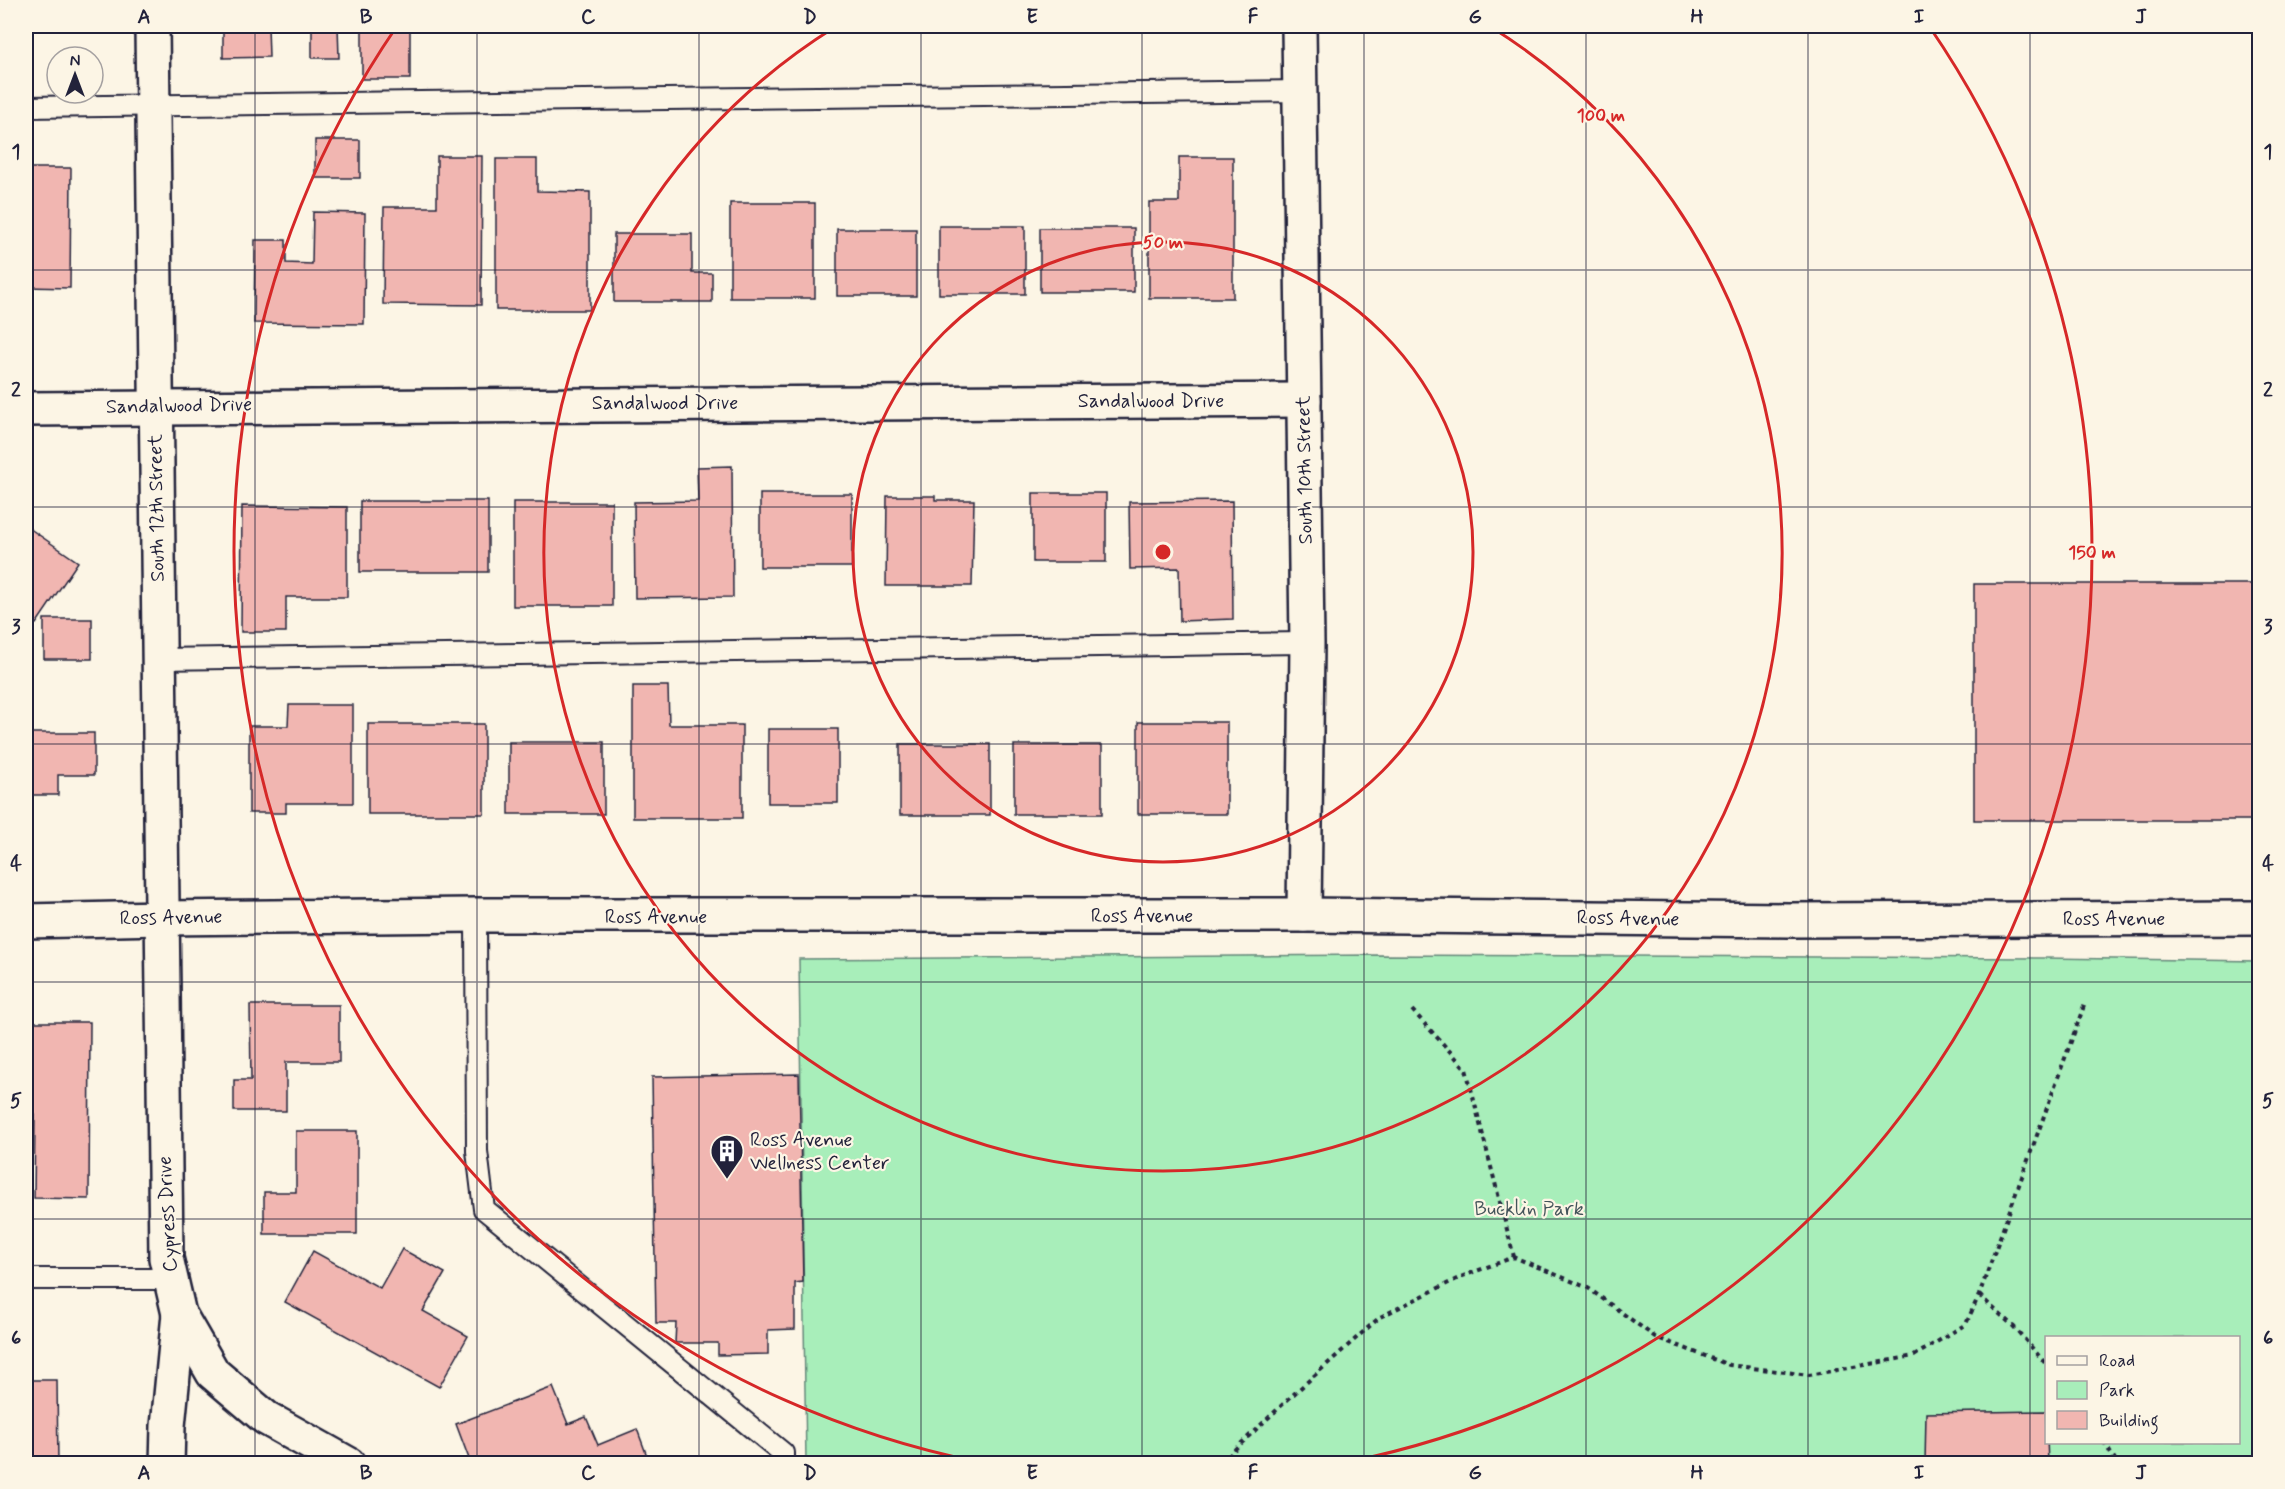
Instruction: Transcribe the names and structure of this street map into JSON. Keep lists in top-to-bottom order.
{
  "streets": {
    "street": [
      "Sandalwood Drive",
      "South 10th Street",
      "South 12th Street",
      "Ross Avenue",
      "Cypress Drive"
    ]
  },
  "crossings": [
    ["Sandalwood Drive", "South 10th Street"],
    ["Sandalwood Drive", "South 12th Street"],
    ["South 10th Street", "Ross Avenue"],
    ["South 12th Street", "Ross Avenue"],
    ["South 12th Street", "Cypress Drive"],
    ["Ross Avenue", "Cypress Drive"]
  ],
  "parks": ["Bucklin Park"],
  "places": {
    "building": ["Ross Avenue Wellness Center"]
  },
  "legend": ["Road", "Park", "Building"],
  "north": "top",
  "grid": {
    "columns": [
      "A",
      "B",
      "C",
      "D",
      "E",
      "F",
      "G",
      "H",
      "I",
      "J"
    ],
    "rows": [
      "1",
      "2",
      "3",
      "4",
      "5",
      "6"
    ]
  },
  "rings": ["100 m", "50 m", "150 m"]
}
